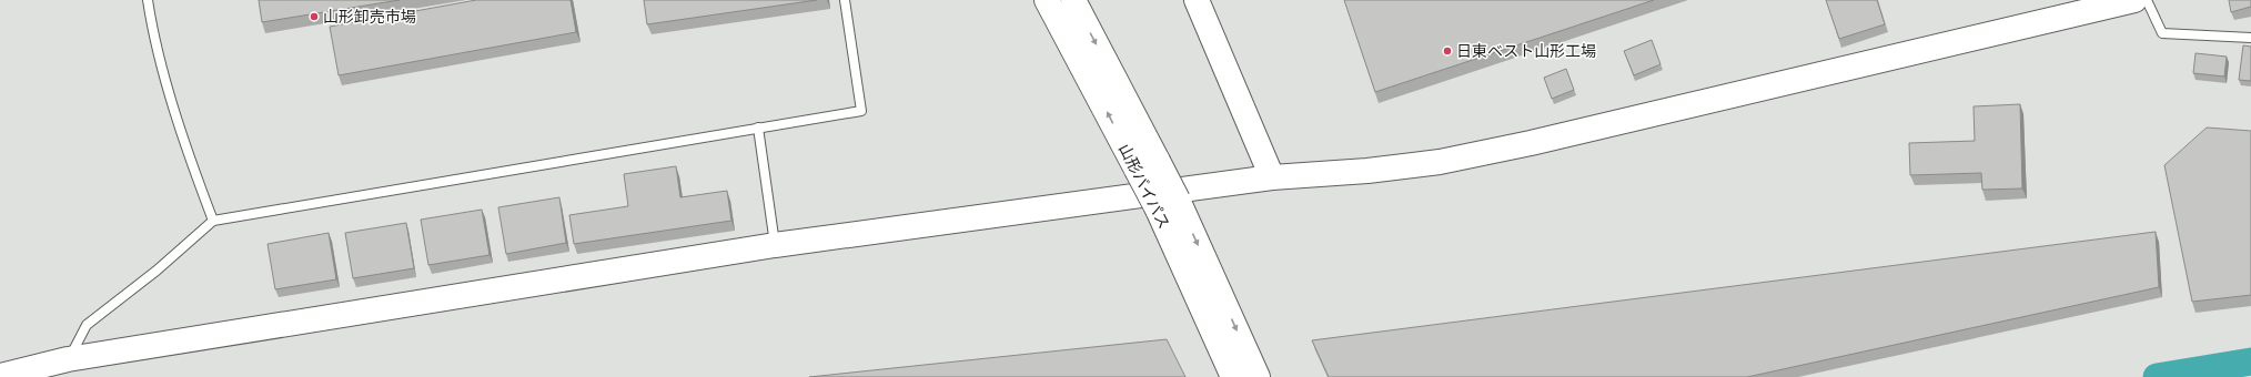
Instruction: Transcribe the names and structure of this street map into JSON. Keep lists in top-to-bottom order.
{
  "streets": {
    "main road": ["山形バイパス"]
  },
  "places": ["山形卸売市場", "日東ベスト山形工場"]
}
